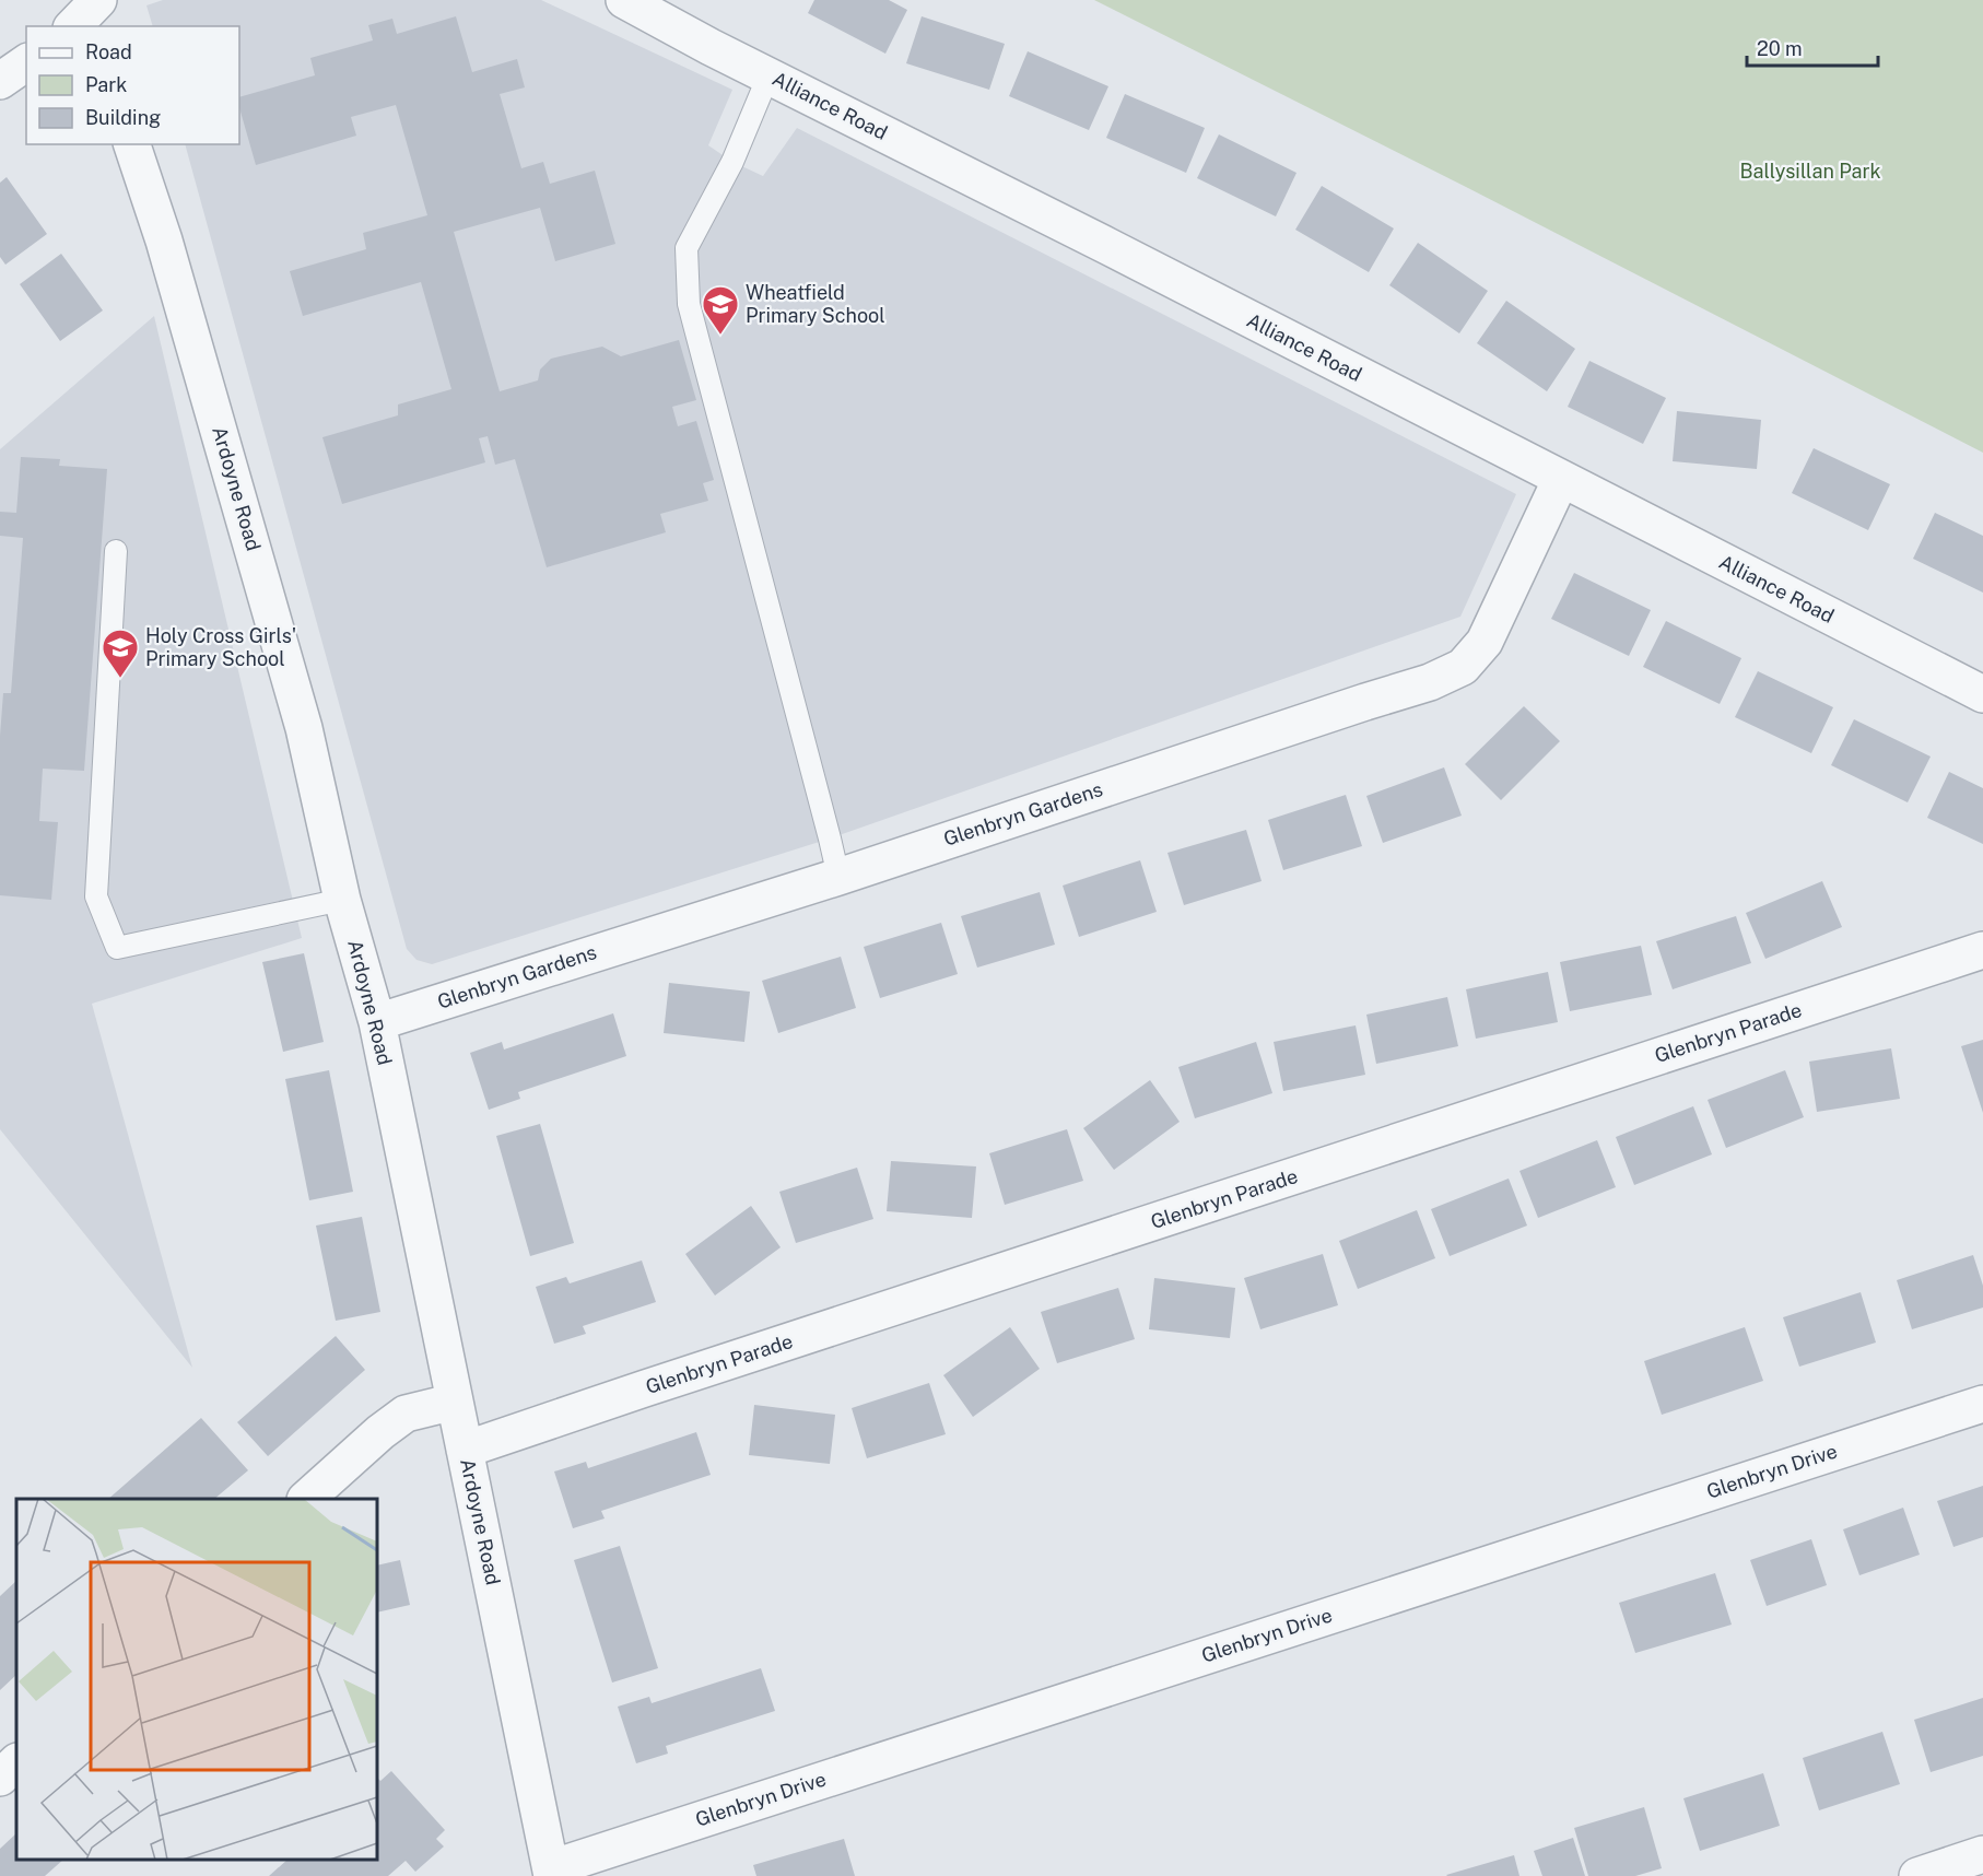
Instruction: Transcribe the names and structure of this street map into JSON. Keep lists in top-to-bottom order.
{
  "streets": {
    "street": [
      "Alliance Road",
      "Ardoyne Road",
      "Glenbryn Gardens",
      "Glenbryn Parade",
      "Glenbryn Drive"
    ]
  },
  "crossings": [
    ["Alliance Road", "Glenbryn Gardens"],
    ["Ardoyne Road", "Glenbryn Gardens"],
    ["Ardoyne Road", "Glenbryn Parade"],
    ["Ardoyne Road", "Glenbryn Drive"]
  ],
  "parks": ["Ballysillan Park"],
  "places": {
    "school or university": ["Wheatfield Primary School", "Holy Cross Girls' Primary School"]
  },
  "legend": ["Road", "Park", "Building"],
  "scale_bar": "20 m"
}
